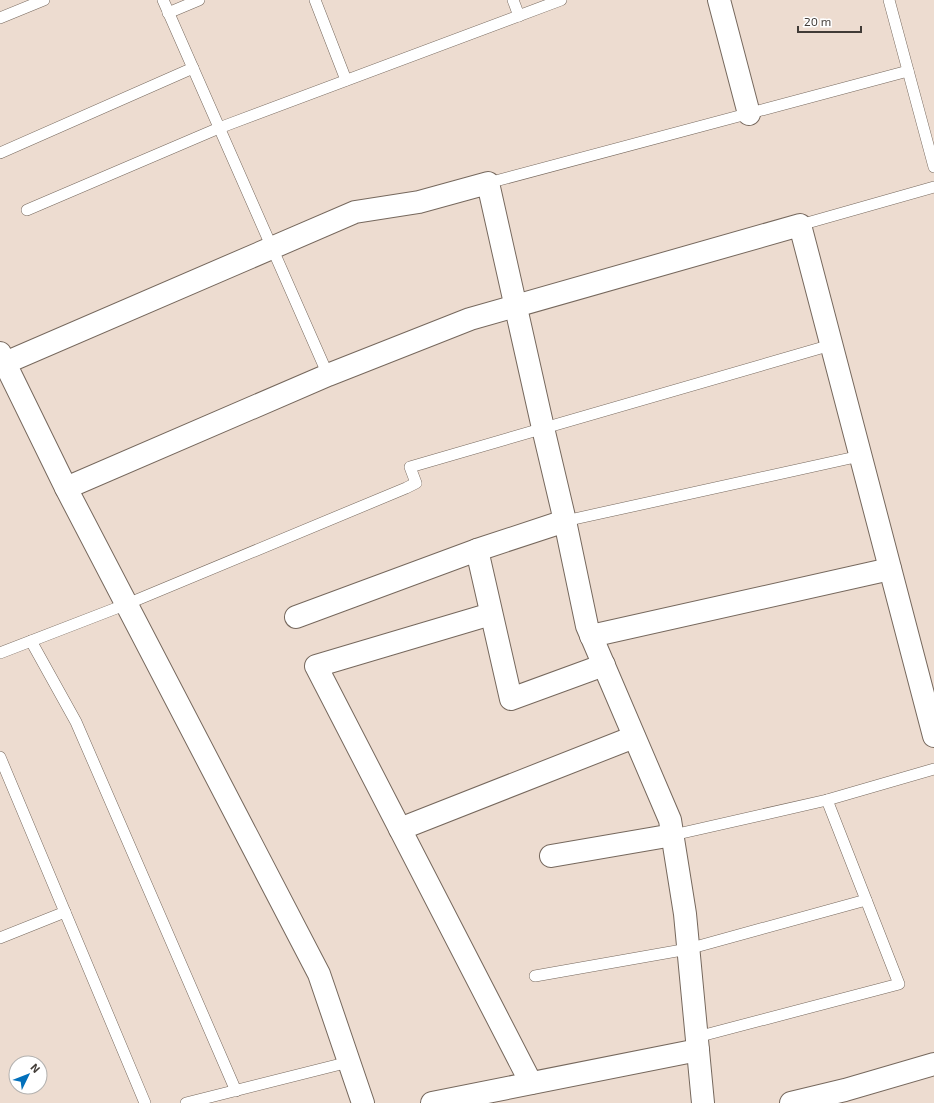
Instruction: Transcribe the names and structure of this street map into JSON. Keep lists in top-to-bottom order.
{
  "scale_bar": "20 m",
  "north": "top right"
}
